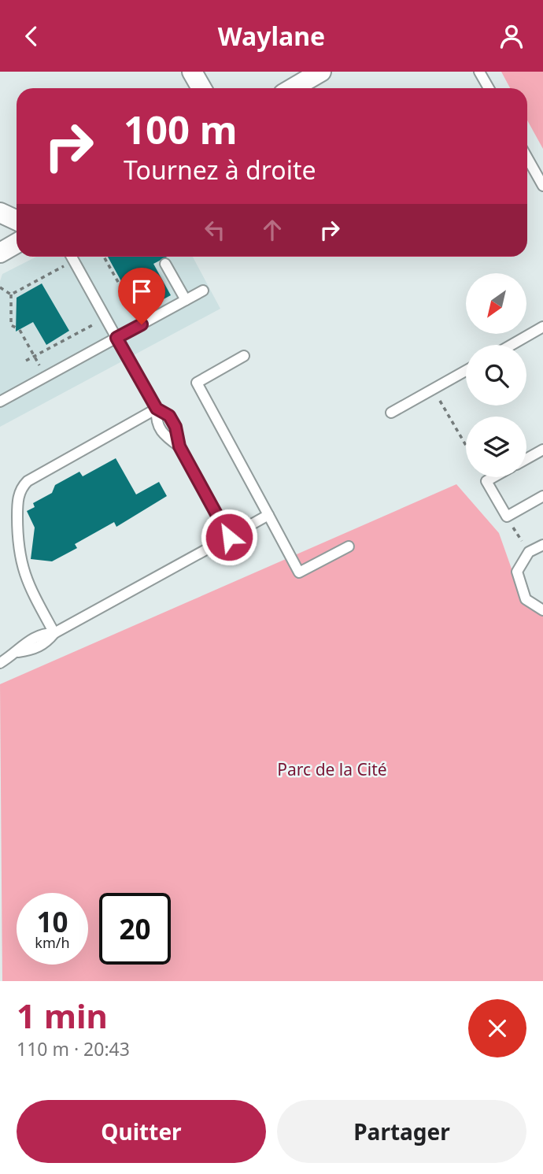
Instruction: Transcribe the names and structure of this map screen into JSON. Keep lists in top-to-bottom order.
{
  "parks": ["Parc de la Cité"],
  "north": "bottom left",
  "page": {
    "header": "Waylane",
    "turn": ["100 m", "Tournez à droite"],
    "speed": "10 km/h",
    "limit": "20",
    "heading": ["1 min", "110 m · 20:43"],
    "buttons": ["Quitter", "Partager"]
  }
}
